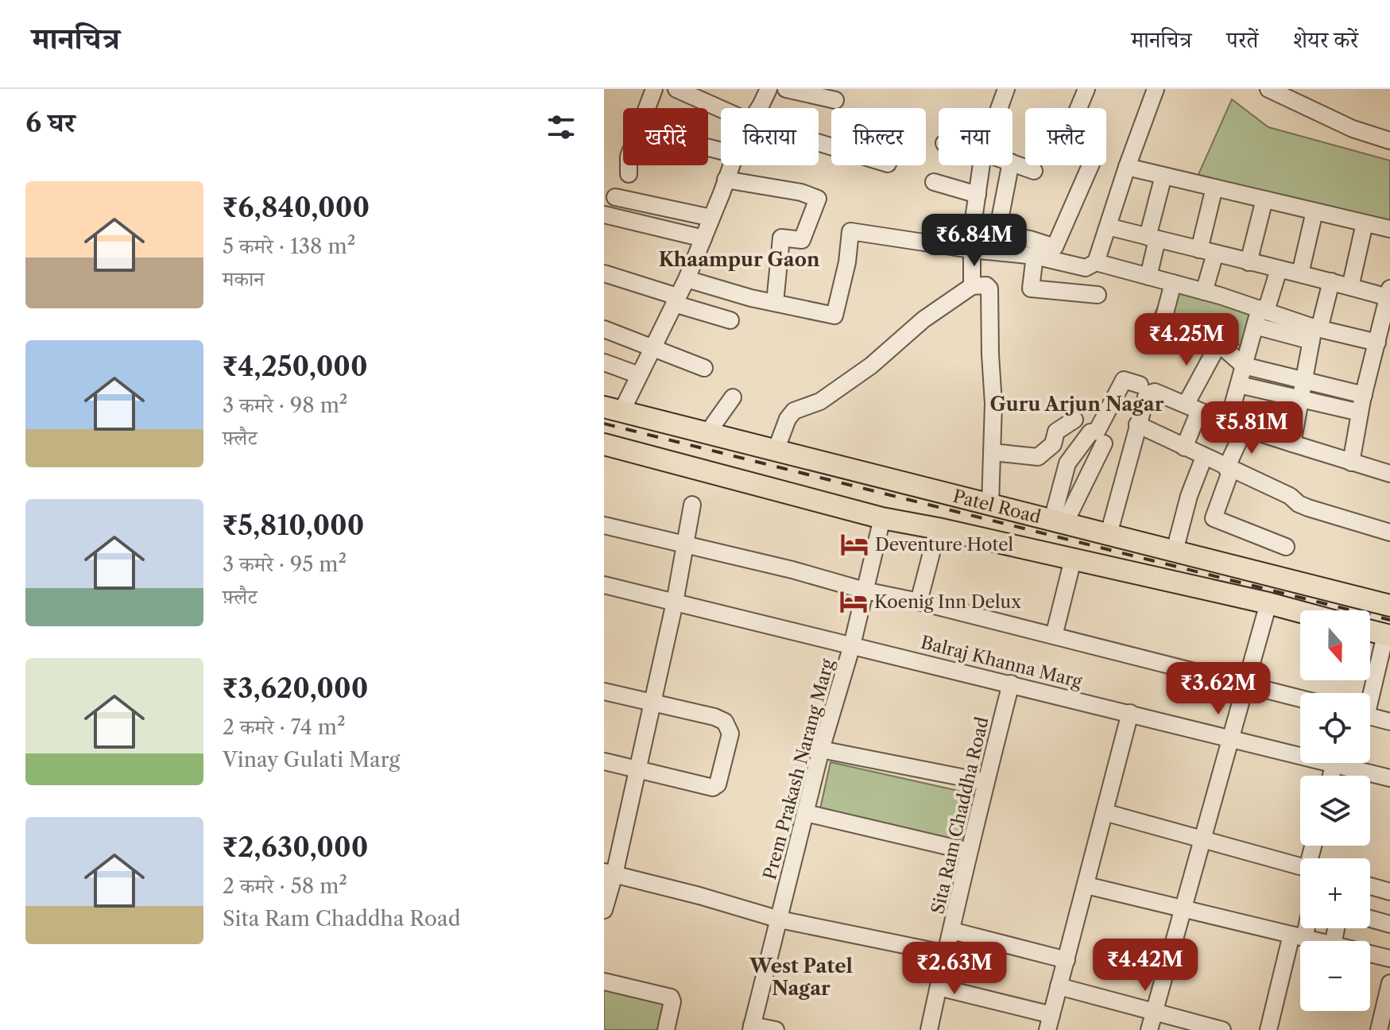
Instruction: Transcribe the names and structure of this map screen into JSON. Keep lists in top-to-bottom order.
{
  "streets": {
    "main road": ["Patel Road"],
    "street": ["Balraj Khanna Marg", "Prem Prakash Narang Marg", "Sita Ram Chaddha Road"]
  },
  "crossings": [
    ["Patel Road", "Prem Prakash Narang Marg"],
    ["Balraj Khanna Marg", "Prem Prakash Narang Marg"],
    ["Balraj Khanna Marg", "Sita Ram Chaddha Road"]
  ],
  "districts": ["Khaampur Gaon", "Guru Arjun Nagar", "West Patel Nagar"],
  "places": {
    "hotel": ["Deventure Hotel", "Koenig Inn Delux"]
  },
  "north": "bottom",
  "page": {
    "header": "मानचित्र",
    "nav": ["मानचित्र", "परतें", "शेयर करें"],
    "heading": "6 घर",
    "chip": [
      "खरीदें",
      "किराया",
      "फ़िल्टर",
      "नया",
      "फ़्लैट"
    ],
    "list": [
      {
        "name": "₹6,840,000",
        "note": "5 कमरे · 138 m² · मकान"
      },
      {
        "name": "₹4,250,000",
        "note": "3 कमरे · 98 m² · फ़्लैट"
      },
      {
        "name": "₹5,810,000",
        "note": "3 कमरे · 95 m² · फ़्लैट"
      },
      {
        "name": "₹3,620,000",
        "note": "2 कमरे · 74 m² · Vinay Gulati Marg"
      },
      {
        "name": "₹2,630,000",
        "note": "2 कमरे · 58 m² · Sita Ram Chaddha Road"
      }
    ],
    "price": [
      "₹6.84M",
      "₹4.25M",
      "₹5.81M",
      "₹3.62M",
      "₹4.42M",
      "₹2.63M"
    ],
    "map_buttons": ["+", "−"]
  }
}
